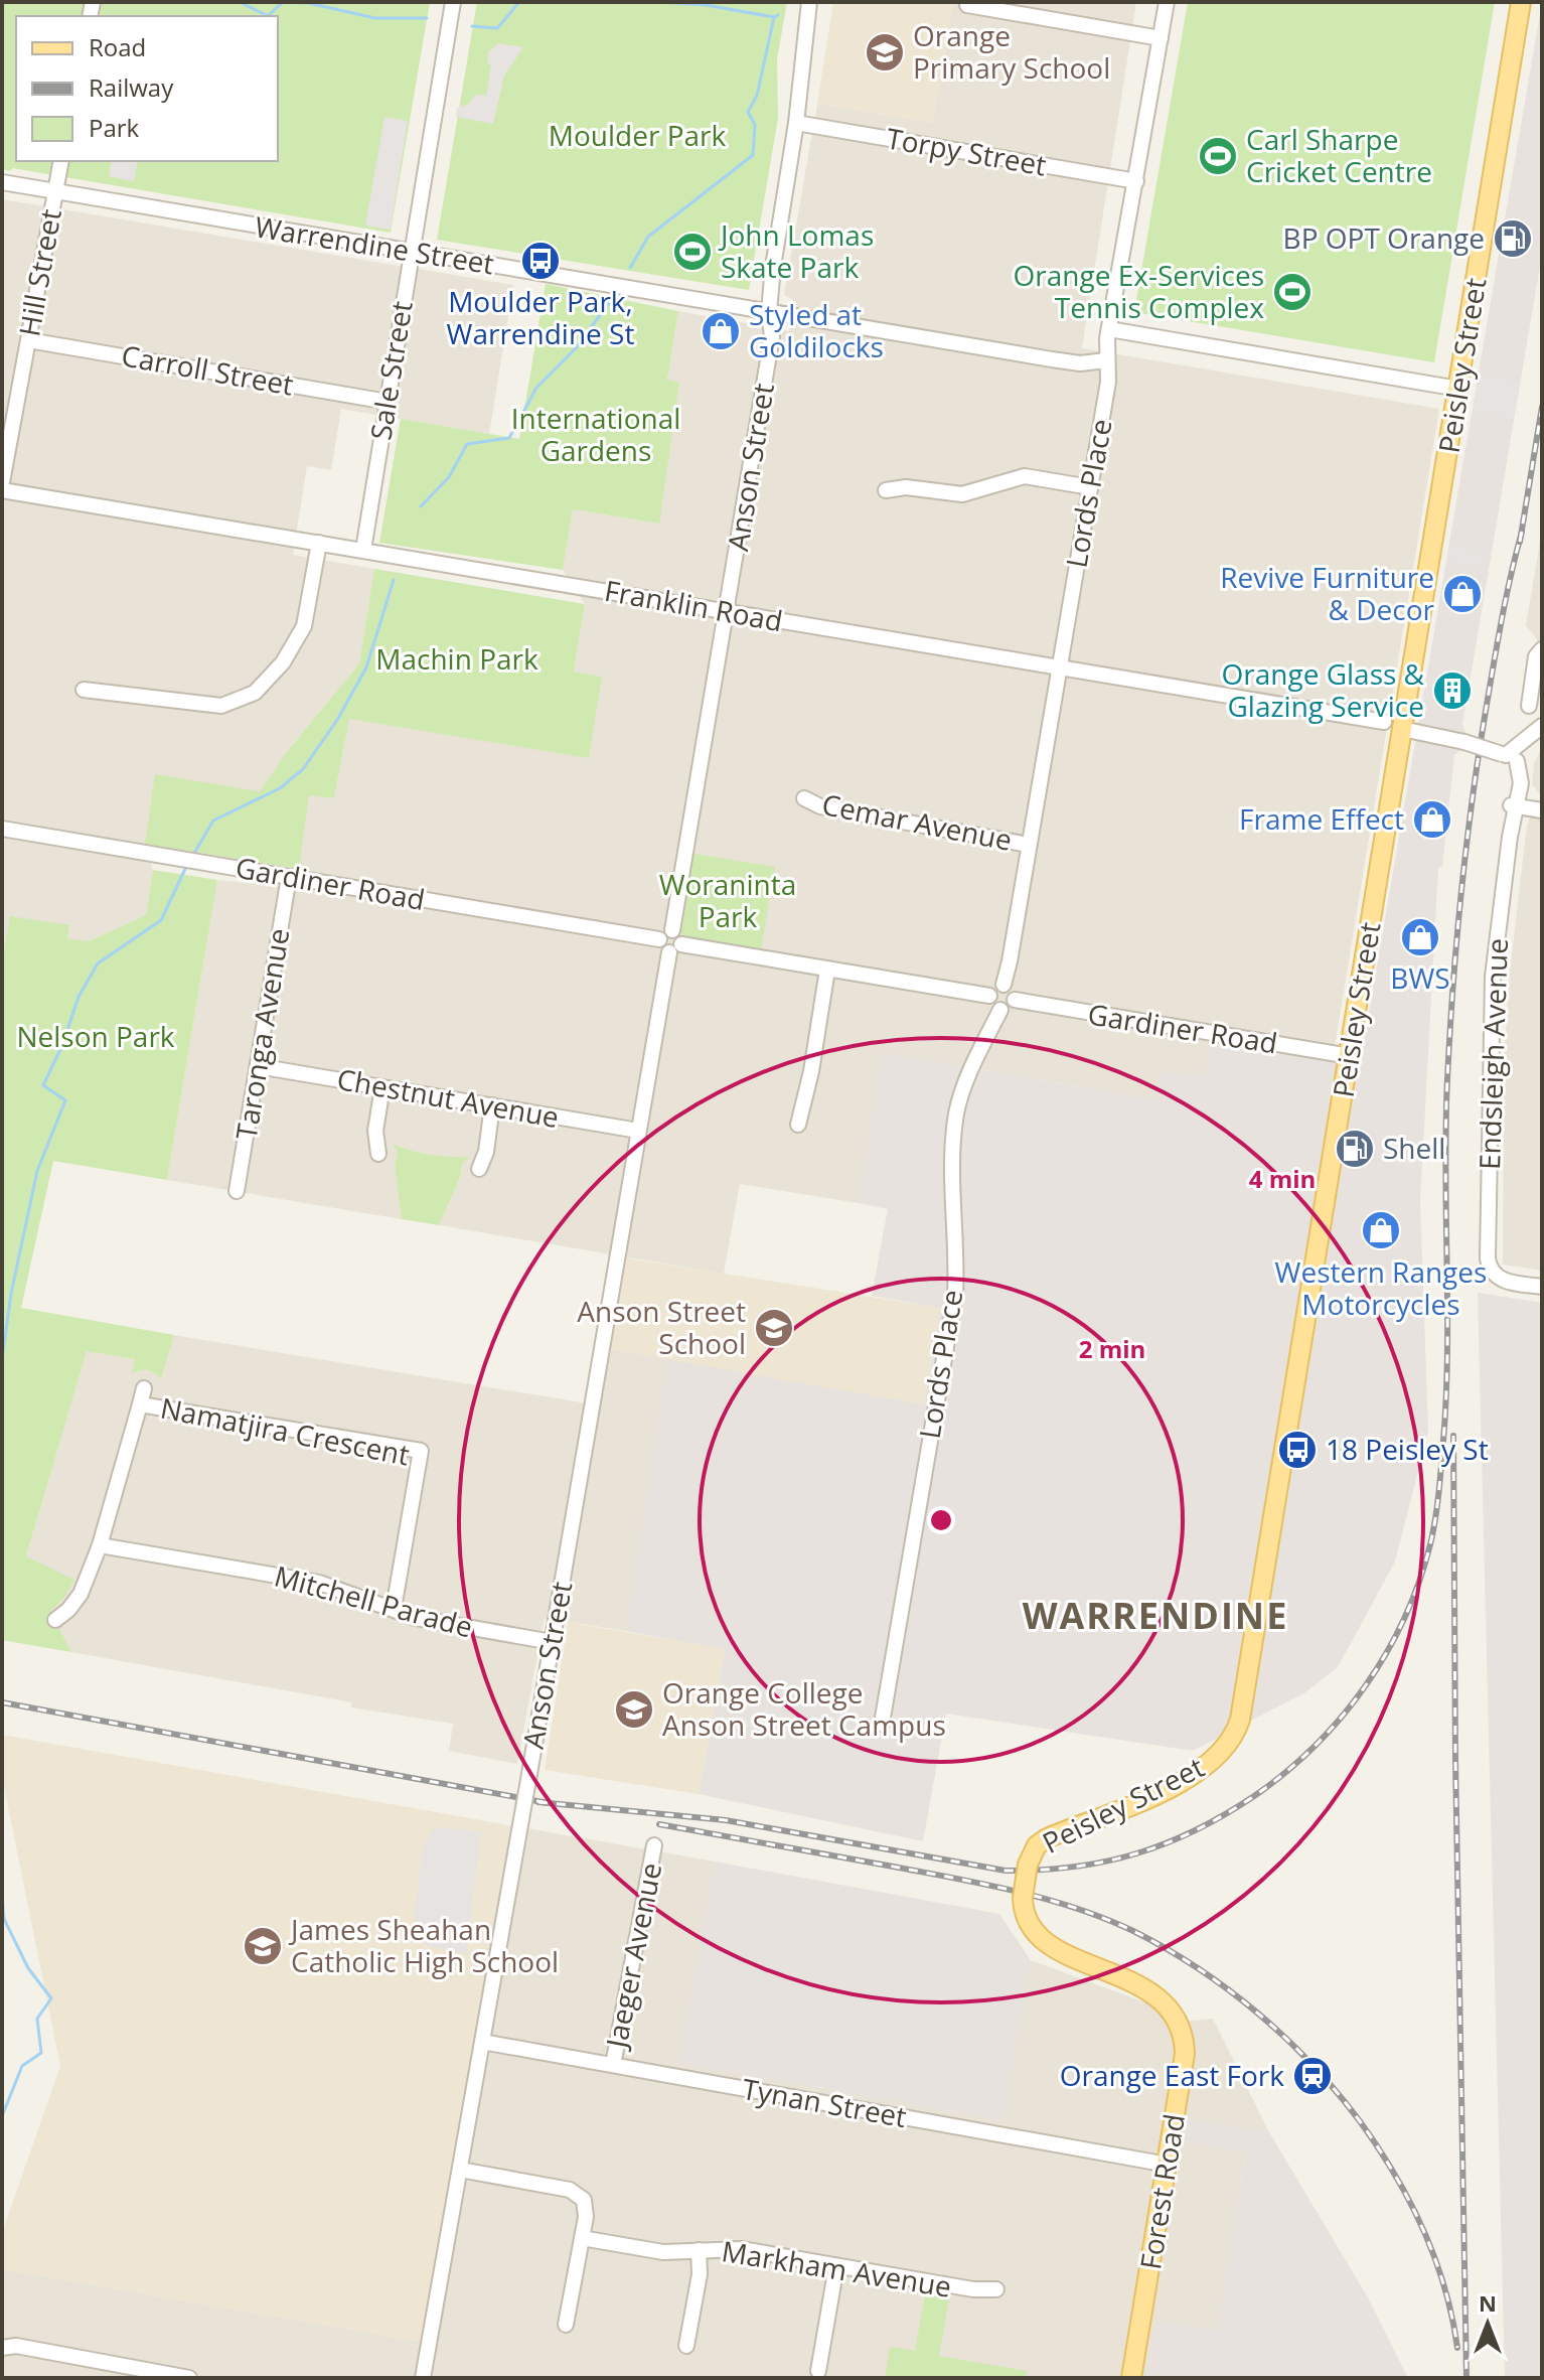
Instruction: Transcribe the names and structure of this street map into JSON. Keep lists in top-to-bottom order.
{
  "streets": {
    "main road": ["Peisley Street", "Forest Road"],
    "street": [
      "Torpy Street",
      "Warrendine Street",
      "Hill Street",
      "Carroll Street",
      "Sale Street",
      "Anson Street",
      "Lords Place",
      "Franklin Road",
      "Cemar Avenue",
      "Gardiner Road",
      "Taronga Avenue",
      "Endsleigh Avenue",
      "Chestnut Avenue",
      "Namatjira Crescent",
      "Mitchell Parade",
      "Jaeger Avenue",
      "Tynan Street",
      "Markham Avenue"
    ]
  },
  "crossings": [
    ["Torpy Street", "Anson Street"],
    ["Torpy Street", "Lords Place"],
    ["Warrendine Street", "Hill Street"],
    ["Warrendine Street", "Sale Street"],
    ["Warrendine Street", "Anson Street"],
    ["Warrendine Street", "Lords Place"],
    ["Hill Street", "Carroll Street"],
    ["Peisley Street", "Gardiner Road"],
    ["Peisley Street", "Forest Road"],
    ["Carroll Street", "Sale Street"],
    ["Sale Street", "Franklin Road"],
    ["Anson Street", "Franklin Road"],
    ["Anson Street", "Gardiner Road"],
    ["Anson Street", "Chestnut Avenue"],
    ["Anson Street", "Mitchell Parade"],
    ["Anson Street", "Tynan Street"],
    ["Lords Place", "Franklin Road"],
    ["Lords Place", "Cemar Avenue"],
    ["Lords Place", "Gardiner Road"],
    ["Gardiner Road", "Taronga Avenue"],
    ["Taronga Avenue", "Chestnut Avenue"],
    ["Namatjira Crescent", "Mitchell Parade"],
    ["Jaeger Avenue", "Tynan Street"],
    ["Tynan Street", "Forest Road"]
  ],
  "districts": ["WARRENDINE"],
  "parks": [
    "Moulder Park",
    "International Gardens",
    "Machin Park",
    "Woraninta Park",
    "Nelson Park"
  ],
  "places": {
    "school or university": [
      "Orange Primary School",
      "Anson Street School",
      "Orange College Anson Street Campus",
      "James Sheahan Catholic High School"
    ],
    "sports": ["Carl Sharpe Cricket Centre", "John Lomas Skate Park", "Orange Ex-Services Tennis Complex"],
    "fuel station": ["BP OPT Orange", "Shell"],
    "bus stop": ["Moulder Park, Warrendine St", "18 Peisley St"],
    "shop": [
      "Styled at Goldilocks",
      "Revive Furniture & Decor",
      "Frame Effect",
      "BWS",
      "Western Ranges Motorcycles"
    ],
    "building": ["Orange Glass & Glazing Service"],
    "station": ["Orange East Fork"]
  },
  "legend": ["Road", "Railway", "Park"],
  "north": "top",
  "rings": ["4 min", "2 min"]
}
